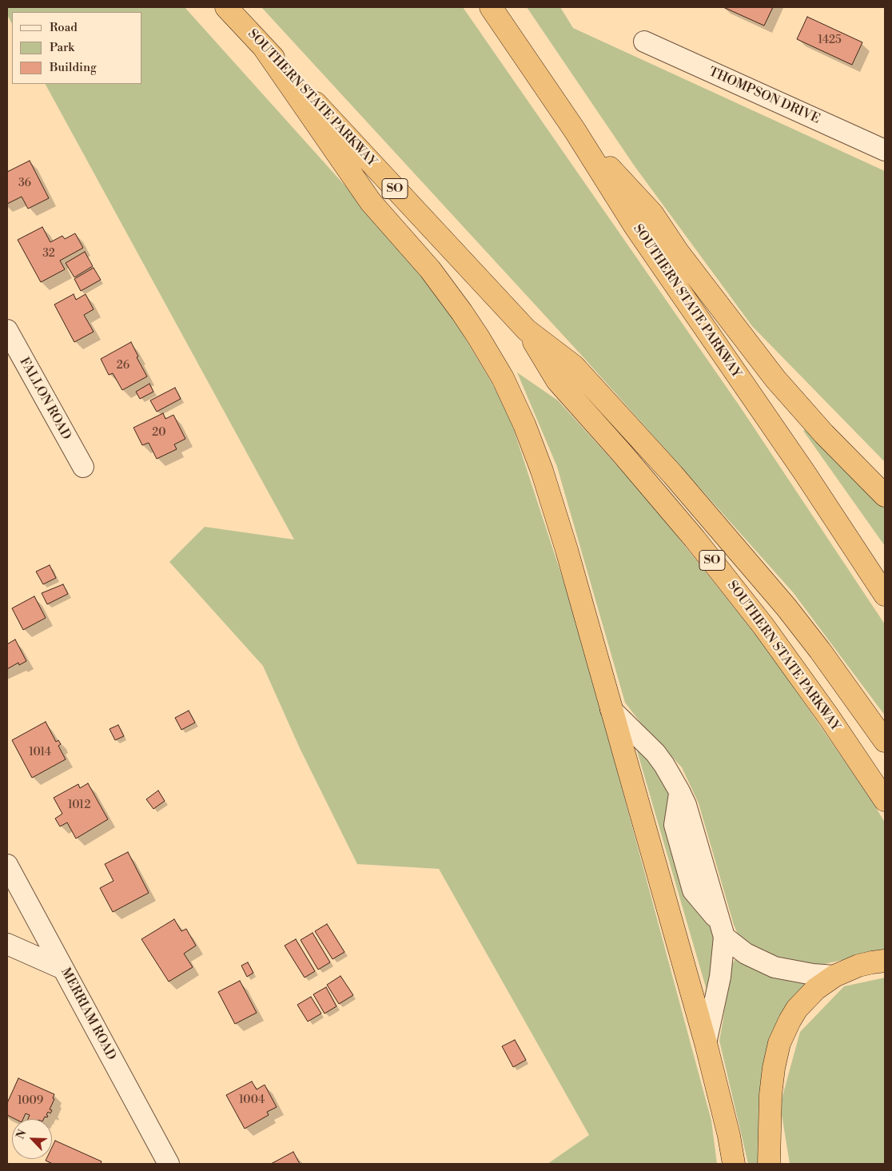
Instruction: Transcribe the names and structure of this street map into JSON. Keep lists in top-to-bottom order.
{
  "streets": {
    "highway": ["SOUTHERN STATE PARKWAY", "SO"],
    "street": ["THOMPSON DRIVE", "FALLON ROAD", "MERRIAM ROAD"]
  },
  "house_numbers": [
    "1425",
    "36",
    "32",
    "26",
    "20",
    "1014",
    "1012",
    "1004",
    "1009"
  ],
  "legend": ["Road", "Park", "Building"],
  "north": "top left"
}
